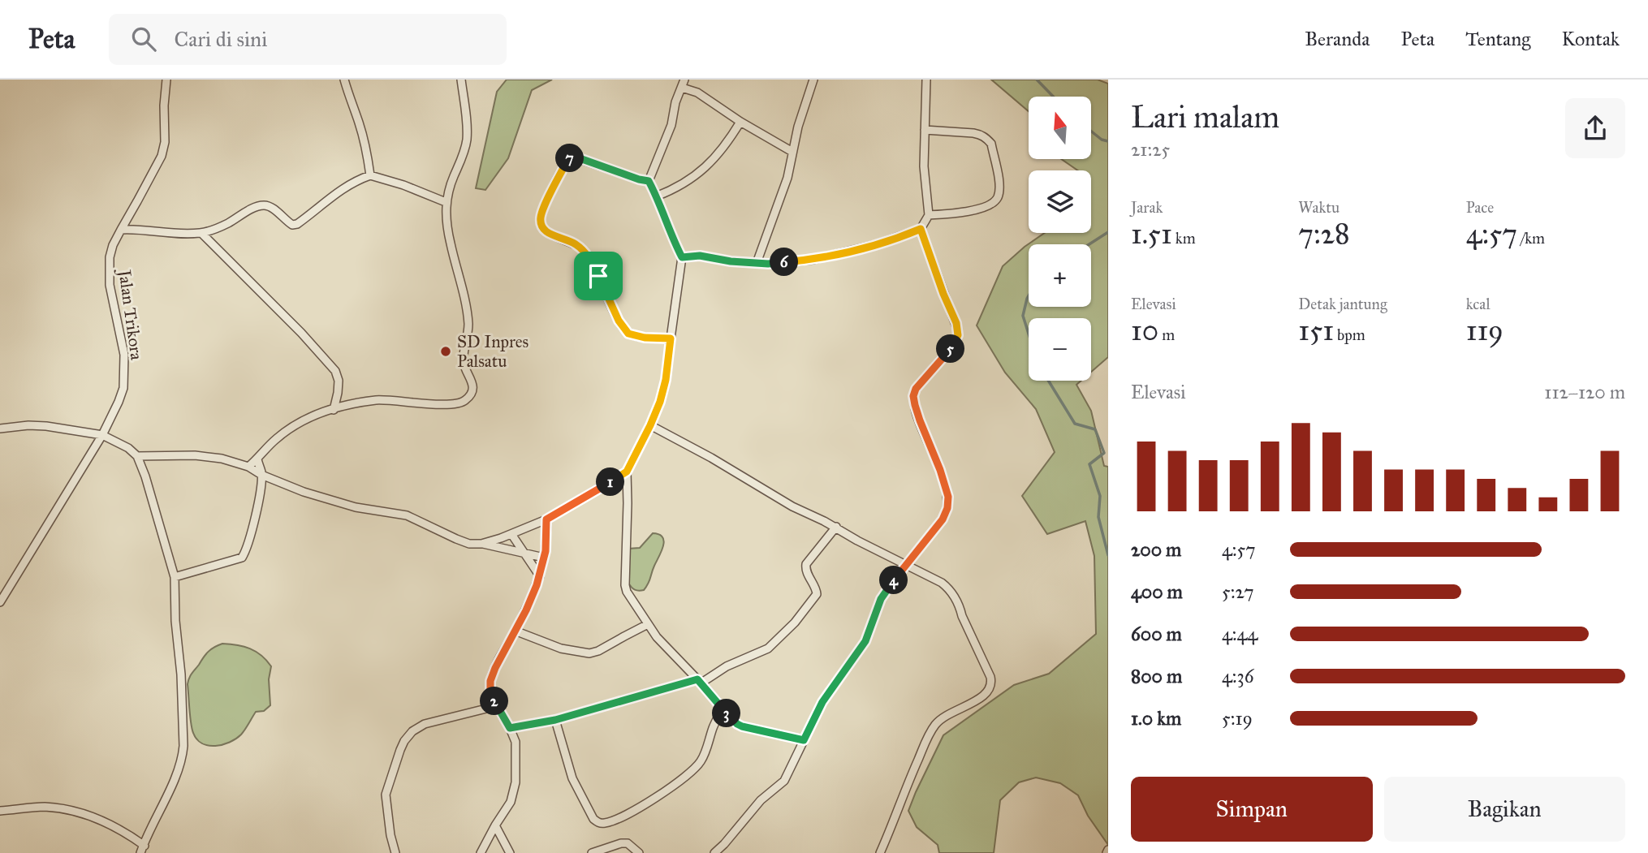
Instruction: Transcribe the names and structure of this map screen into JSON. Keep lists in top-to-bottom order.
{
  "streets": {
    "street": ["Jalan Trikora"]
  },
  "places": ["SD Inpres Palsatu"],
  "north": "top",
  "page": {
    "header": "Peta",
    "search": "Cari di sini",
    "nav": [
      "Beranda",
      "Peta",
      "Tentang",
      "Kontak"
    ],
    "heading": ["Lari malam", "21:25"],
    "map_buttons": ["+", "−"],
    "pins": [
      "7",
      "6",
      "5",
      "1",
      "4",
      "2",
      "3"
    ],
    "stats": [
      ["Jarak", "1.51 km"],
      ["Waktu", "7:28"],
      ["Pace", "4:57 /km"],
      ["Elevasi", "10 m"],
      ["Detak jantung", "151 bpm"],
      ["kcal", "119"]
    ],
    "chart": ["Elevasi", "112–120 m"],
    "list": [
      {
        "name": "200 m",
        "note": "4:57"
      },
      {
        "name": "400 m",
        "note": "5:27"
      },
      {
        "name": "600 m",
        "note": "4:44"
      },
      {
        "name": "800 m",
        "note": "4:36"
      },
      {
        "name": "1.0 km",
        "note": "5:19"
      }
    ],
    "buttons": ["Simpan", "Bagikan"]
  }
}
